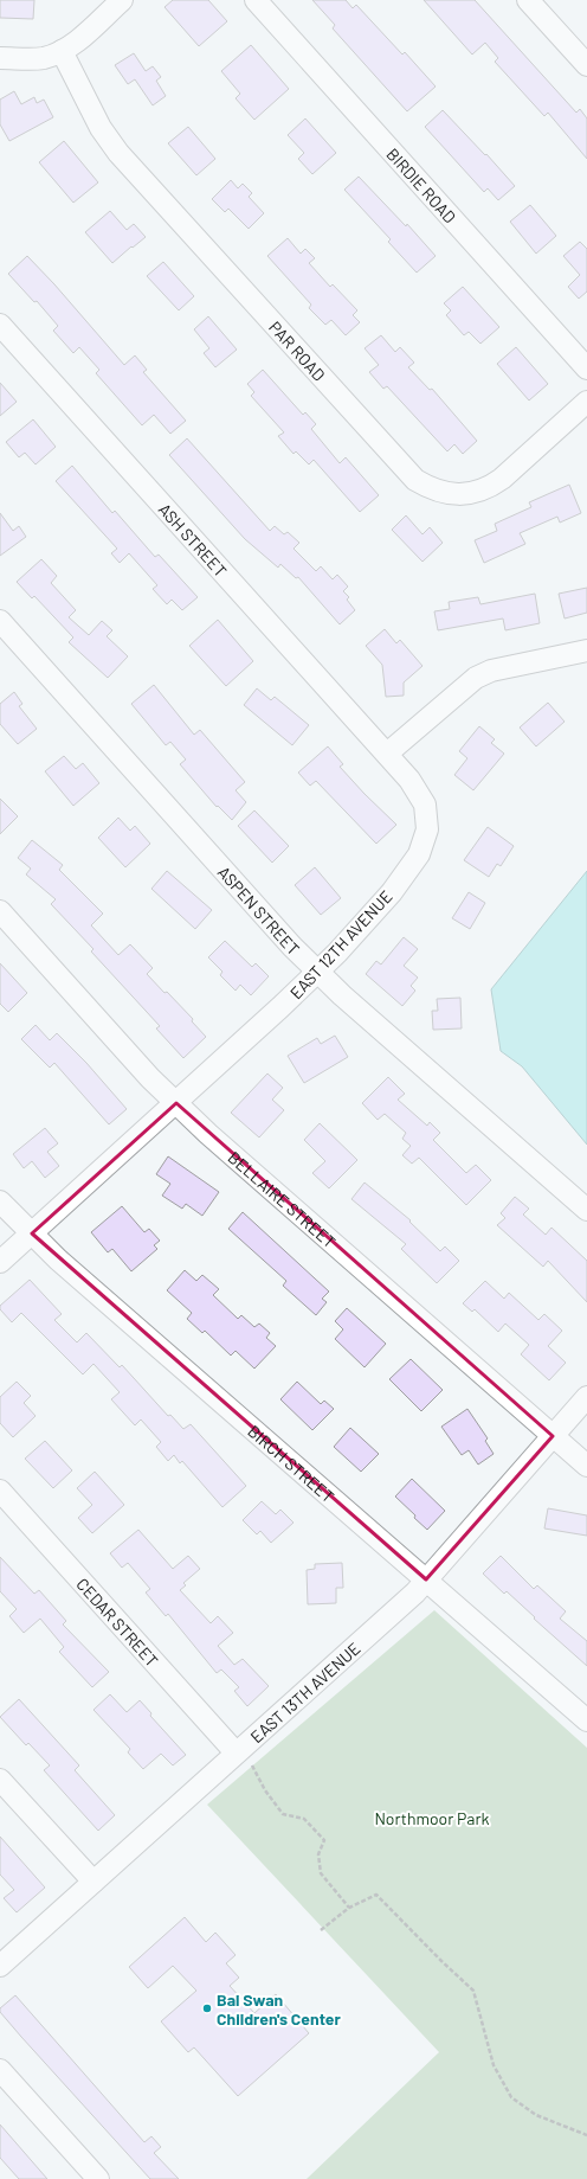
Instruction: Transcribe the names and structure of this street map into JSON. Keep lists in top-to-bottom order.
{
  "streets": {
    "street": [
      "BIRDIE ROAD",
      "PAR ROAD",
      "ASH STREET",
      "ASPEN STREET",
      "EAST 12TH AVENUE",
      "BELLAIRE STREET",
      "BIRCH STREET",
      "CEDAR STREET",
      "EAST 13TH AVENUE"
    ]
  },
  "crossings": [
    ["ASH STREET", "EAST 12TH AVENUE"],
    ["ASPEN STREET", "EAST 12TH AVENUE"],
    ["EAST 12TH AVENUE", "BELLAIRE STREET"],
    ["EAST 12TH AVENUE", "BIRCH STREET"],
    ["BELLAIRE STREET", "EAST 13TH AVENUE"],
    ["BIRCH STREET", "EAST 13TH AVENUE"],
    ["CEDAR STREET", "EAST 13TH AVENUE"]
  ],
  "parks": ["Northmoor Park"],
  "places": ["Bal Swan Children's Center"]
}
